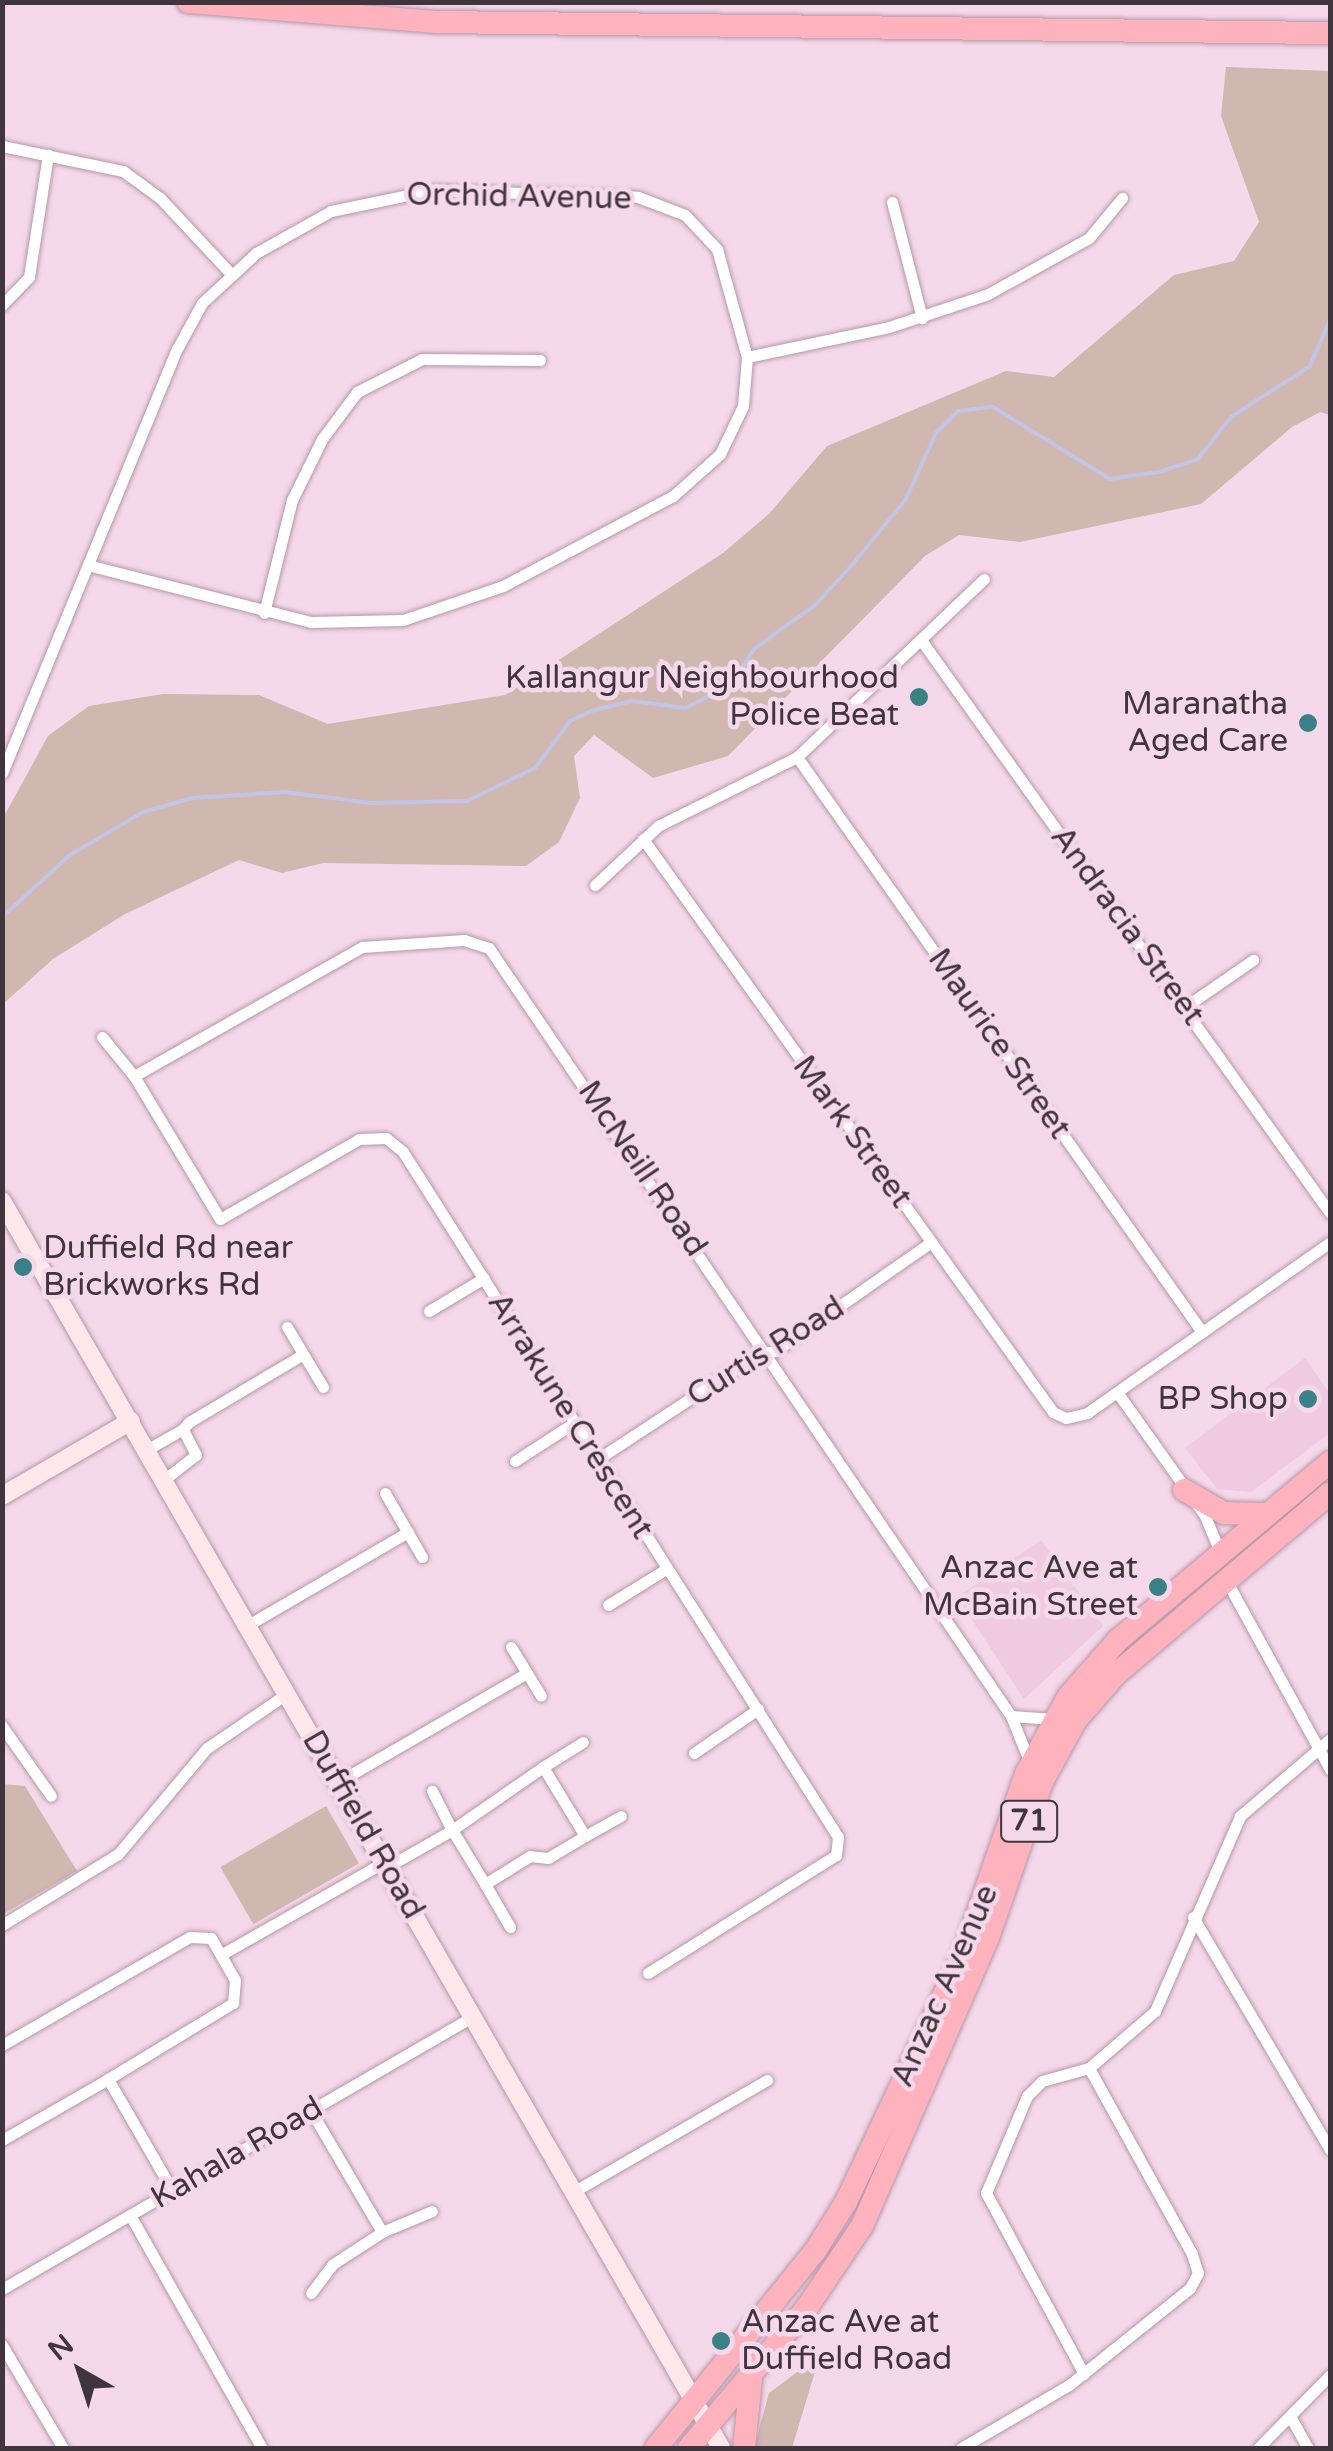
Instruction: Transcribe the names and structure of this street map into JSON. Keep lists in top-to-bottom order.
{
  "streets": {
    "highway": ["71", "Anzac Avenue"],
    "street": [
      "Orchid Avenue",
      "Andracia Street",
      "Maurice Street",
      "Mark Street",
      "McNeill Road",
      "Curtis Road",
      "Arrakune Crescent",
      "Duffield Road",
      "Kahala Road"
    ]
  },
  "crossings": [
    ["Mark Street", "Curtis Road"],
    ["McNeill Road", "Curtis Road"],
    ["McNeill Road", "Arrakune Crescent"],
    ["McNeill Road", "Anzac Avenue"],
    ["Curtis Road", "Arrakune Crescent"],
    ["Duffield Road", "Anzac Avenue"],
    ["Duffield Road", "Kahala Road"]
  ],
  "places": [
    "Kallangur Neighbourhood Police Beat",
    "Maranatha Aged Care",
    "Duffield Rd near Brickworks Rd",
    "BP Shop",
    "Anzac Ave at McBain Street",
    "Anzac Ave at Duffield Road"
  ],
  "north": "top left"
}
